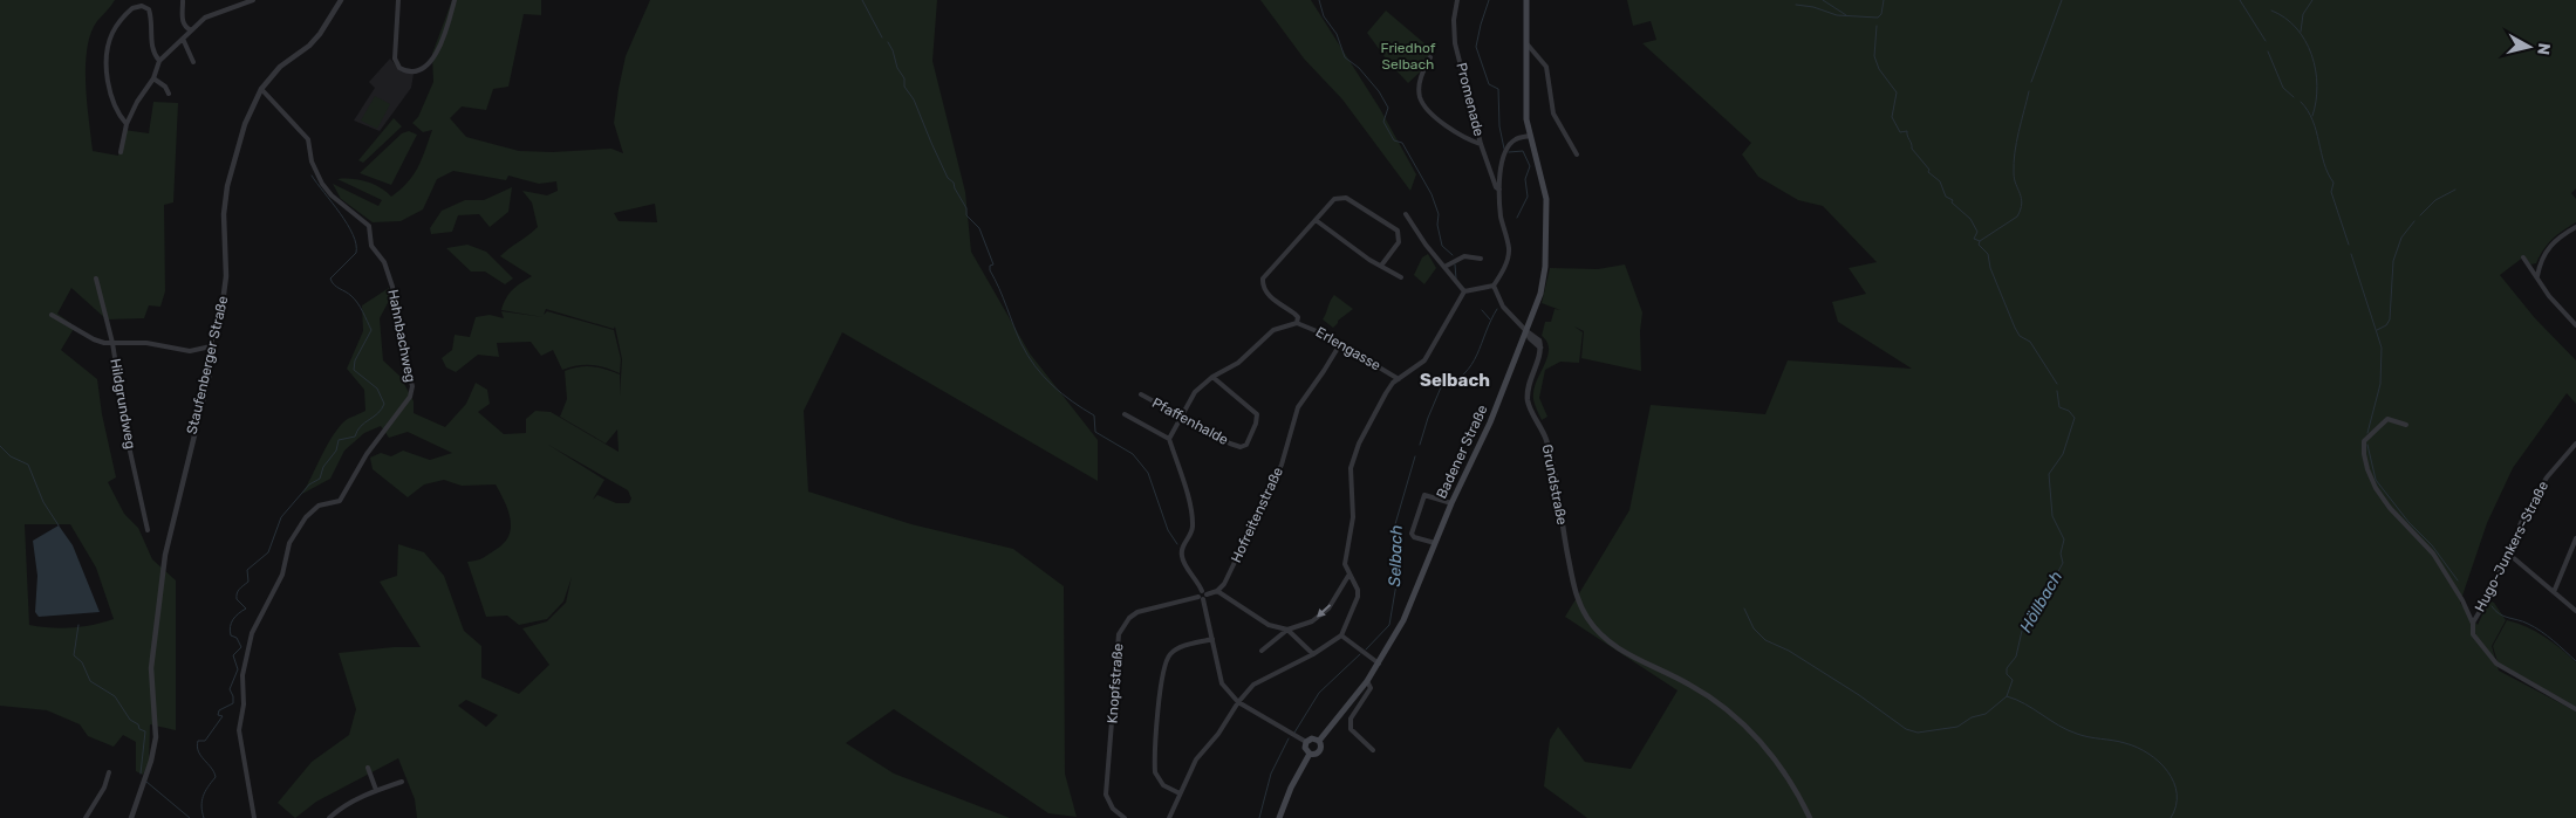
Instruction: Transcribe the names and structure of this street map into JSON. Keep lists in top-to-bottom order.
{
  "streets": {
    "main road": ["Badener Straße"],
    "street": [
      "Promenade",
      "Hahnbachweg",
      "Erlengasse",
      "Staufenberger Straße",
      "Hildgrundweg",
      "Pfaffenhalde",
      "Grundstraße",
      "Hofreitenstraße",
      "Hugo-Junkers-Straße",
      "Knopfstraße"
    ]
  },
  "crossings": [
    ["Hahnbachweg", "Staufenberger Straße"],
    ["Erlengasse", "Hofreitenstraße"],
    ["Badener Straße", "Grundstraße"]
  ],
  "districts": ["Selbach"],
  "water": ["Selbach", "Höllbach"],
  "parks": ["Friedhof Selbach"],
  "north": "right"
}
